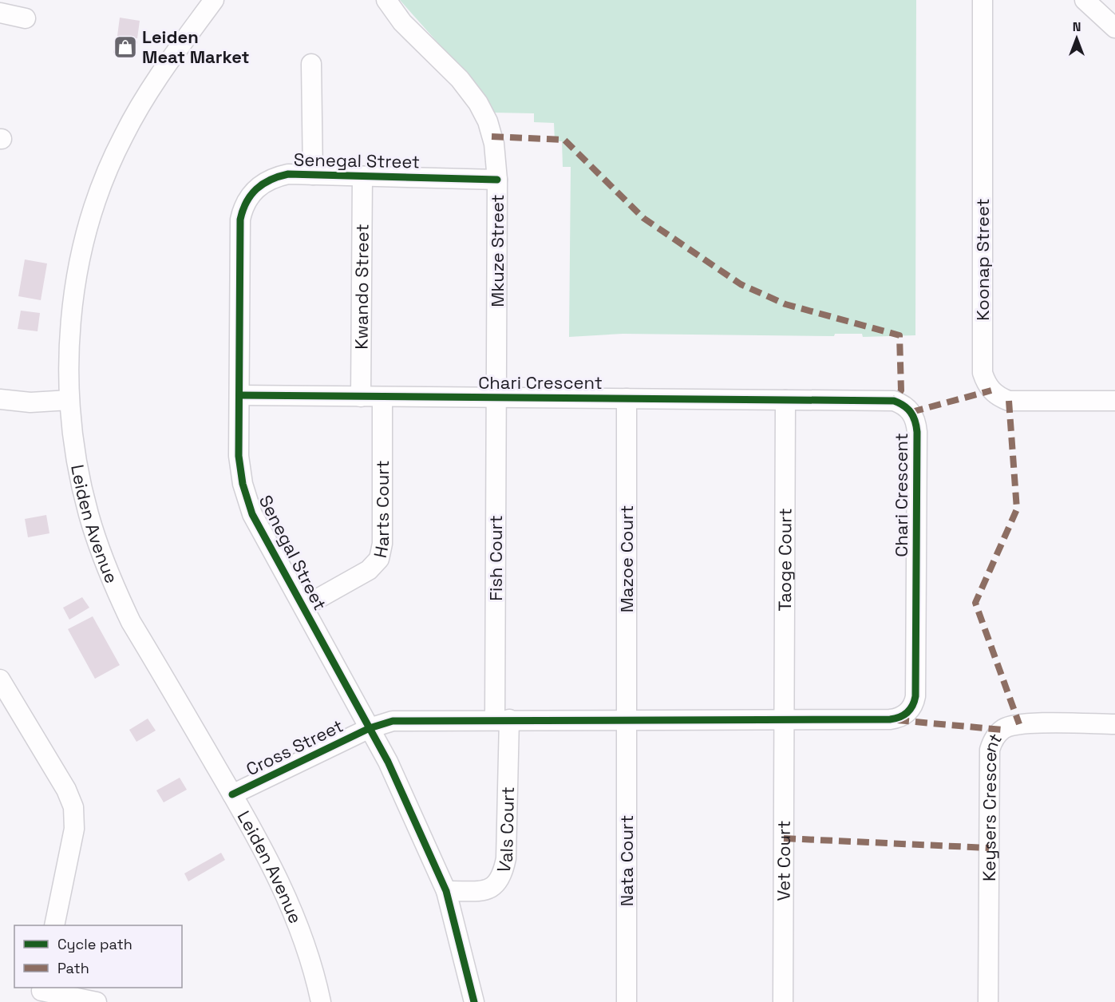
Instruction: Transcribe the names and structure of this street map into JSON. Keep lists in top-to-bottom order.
{
  "streets": {
    "street": [
      "Senegal Street",
      "Mkuze Street",
      "Koonap Street",
      "Kwando Street",
      "Chari Crescent",
      "Harts Court",
      "Leiden Avenue",
      "Fish Court",
      "Mazoe Court",
      "Taoge Court",
      "Cross Street",
      "Keysers Crescent",
      "Vals Court",
      "Nata Court",
      "Vet Court"
    ]
  },
  "crossings": [
    ["Senegal Street", "Mkuze Street"],
    ["Senegal Street", "Kwando Street"],
    ["Senegal Street", "Chari Crescent"],
    ["Senegal Street", "Harts Court"],
    ["Senegal Street", "Cross Street"],
    ["Senegal Street", "Vals Court"],
    ["Mkuze Street", "Chari Crescent"],
    ["Mkuze Street", "Fish Court"],
    ["Kwando Street", "Chari Crescent"],
    ["Chari Crescent", "Harts Court"],
    ["Chari Crescent", "Fish Court"],
    ["Chari Crescent", "Mazoe Court"],
    ["Chari Crescent", "Taoge Court"],
    ["Chari Crescent", "Cross Street"],
    ["Chari Crescent", "Vals Court"],
    ["Chari Crescent", "Nata Court"],
    ["Chari Crescent", "Vet Court"],
    ["Leiden Avenue", "Cross Street"],
    ["Fish Court", "Vals Court"],
    ["Mazoe Court", "Nata Court"],
    ["Taoge Court", "Vet Court"]
  ],
  "places": {
    "shop": ["Leiden Meat Market"]
  },
  "legend": ["Cycle path", "Path"],
  "north": "top"
}
